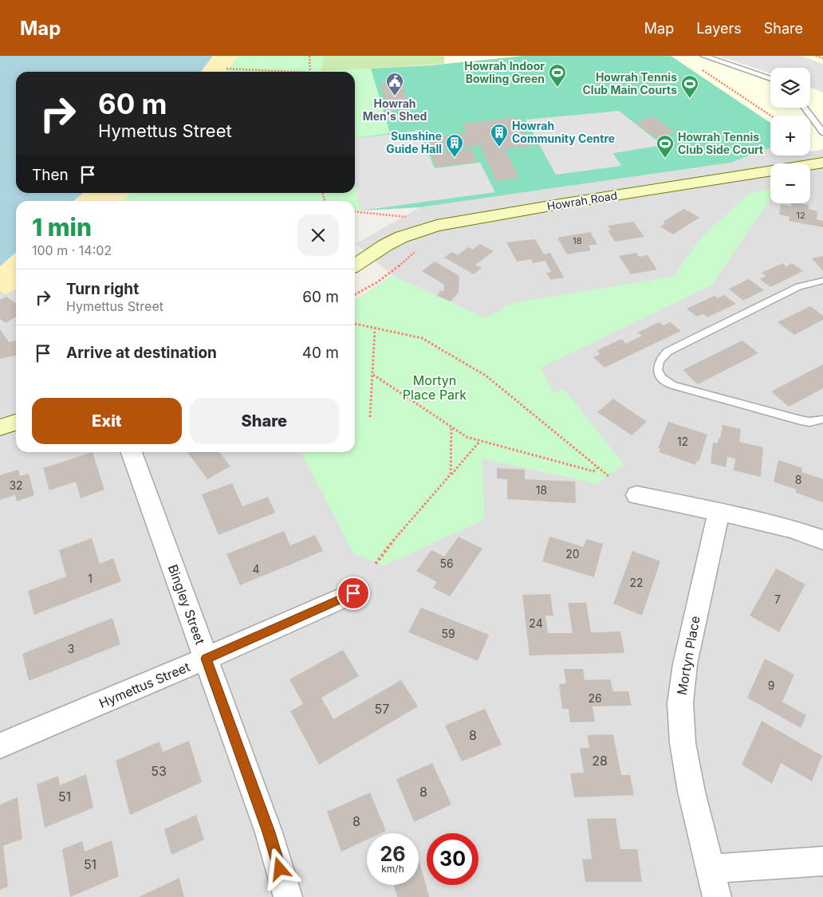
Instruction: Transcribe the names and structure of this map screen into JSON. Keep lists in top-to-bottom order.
{
  "streets": {
    "street": [
      "Howrah Road",
      "Bingley Street",
      "Mortyn Place",
      "Hymettus Street"
    ]
  },
  "crossings": [
    ["Bingley Street", "Hymettus Street"]
  ],
  "parks": ["Mortyn Place Park"],
  "places": {
    "sports": ["Howrah Indoor Bowling Green", "Howrah Tennis Club Main Courts", "Howrah Tennis Club Side Court"],
    "public building": ["Howrah Men's Shed"],
    "building": ["Howrah Community Centre", "Sunshine Guide Hall"]
  },
  "house_numbers": [
    "12",
    "18",
    "12",
    "8",
    "32",
    "18",
    "20",
    "56",
    "4",
    "1",
    "22",
    "7",
    "24",
    "59",
    "3",
    "9",
    "26",
    "57",
    "8",
    "28",
    "53",
    "8",
    "51",
    "8",
    "51"
  ],
  "page": {
    "header": "Map",
    "nav": ["Map", "Layers", "Share"],
    "map_buttons": ["+", "−"],
    "turn": ["60 m", "Hymettus Street"],
    "then": "Then",
    "heading": ["1 min", "100 m · 14:02"],
    "list": [
      {
        "name": "Turn right",
        "note": "Hymettus Street",
        "value": "60 m"
      },
      {
        "name": "Arrive at destination",
        "value": "40 m"
      }
    ],
    "buttons": ["Exit", "Share"],
    "speed": "26 km/h",
    "limit": "30"
  }
}
